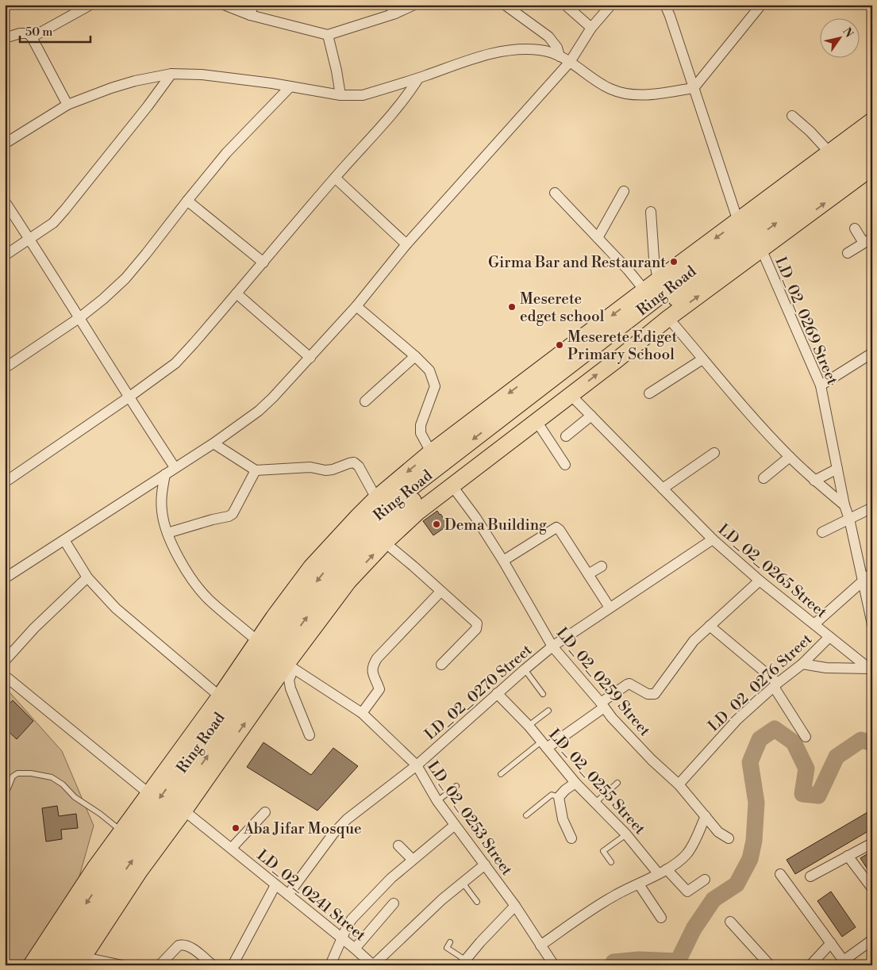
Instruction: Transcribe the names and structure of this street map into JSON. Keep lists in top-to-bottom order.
{
  "streets": {
    "highway": ["Ring Road"],
    "street": [
      "LD_02_0269 Street",
      "LD_02_0265 Street",
      "LD_02_0259 Street",
      "LD_02_0276 Street",
      "LD_02_0270 Street",
      "LD_02_0255 Street",
      "LD_02_0253 Street",
      "LD_02_0241 Street"
    ]
  },
  "crossings": [
    ["LD_02_0265 Street", "LD_02_0276 Street"],
    ["LD_02_0265 Street", "LD_02_0270 Street"],
    ["LD_02_0259 Street", "LD_02_0276 Street"],
    ["LD_02_0259 Street", "LD_02_0270 Street"],
    ["LD_02_0270 Street", "LD_02_0255 Street"],
    ["LD_02_0270 Street", "LD_02_0253 Street"],
    ["LD_02_0270 Street", "LD_02_0241 Street"]
  ],
  "places": [
    "Girma Bar and Restaurant",
    "Meserete edget school",
    "Meserete Ediget Primary School",
    "Dema Building",
    "Aba Jifar Mosque"
  ],
  "scale_bar": "50 m",
  "north": "top right"
}
